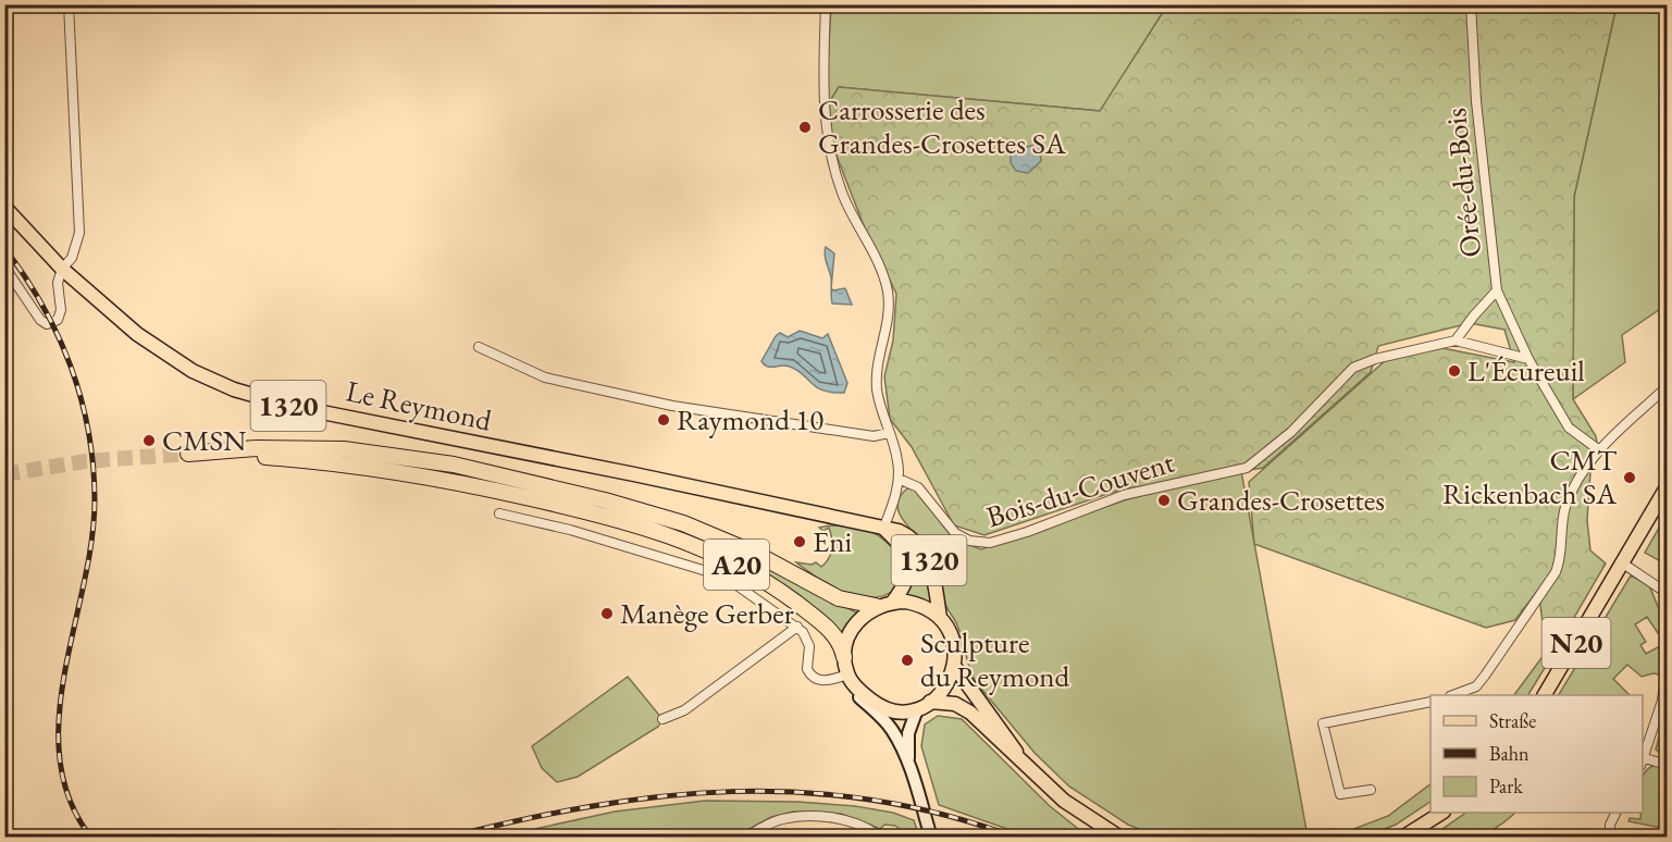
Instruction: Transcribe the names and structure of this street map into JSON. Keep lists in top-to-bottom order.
{
  "streets": {
    "highway": ["A20"],
    "main road": ["1320", "Le Reymond", "N20"],
    "street": ["Orée-du-Bois", "Bois-du-Couvent"]
  },
  "crossings": [
    ["Orée-du-Bois", "Bois-du-Couvent"],
    ["1320", "Le Reymond"],
    ["1320", "A20"]
  ],
  "places": [
    "Carrosserie des Grandes-Crosettes SA",
    "L'Écureuil",
    "Raymond 10",
    "CMSN",
    "CMT Rickenbach SA",
    "Grandes-Crosettes",
    "Eni",
    "Manège Gerber",
    "Sculpture du Reymond"
  ],
  "legend": ["Straße", "Bahn", "Park"]
}
